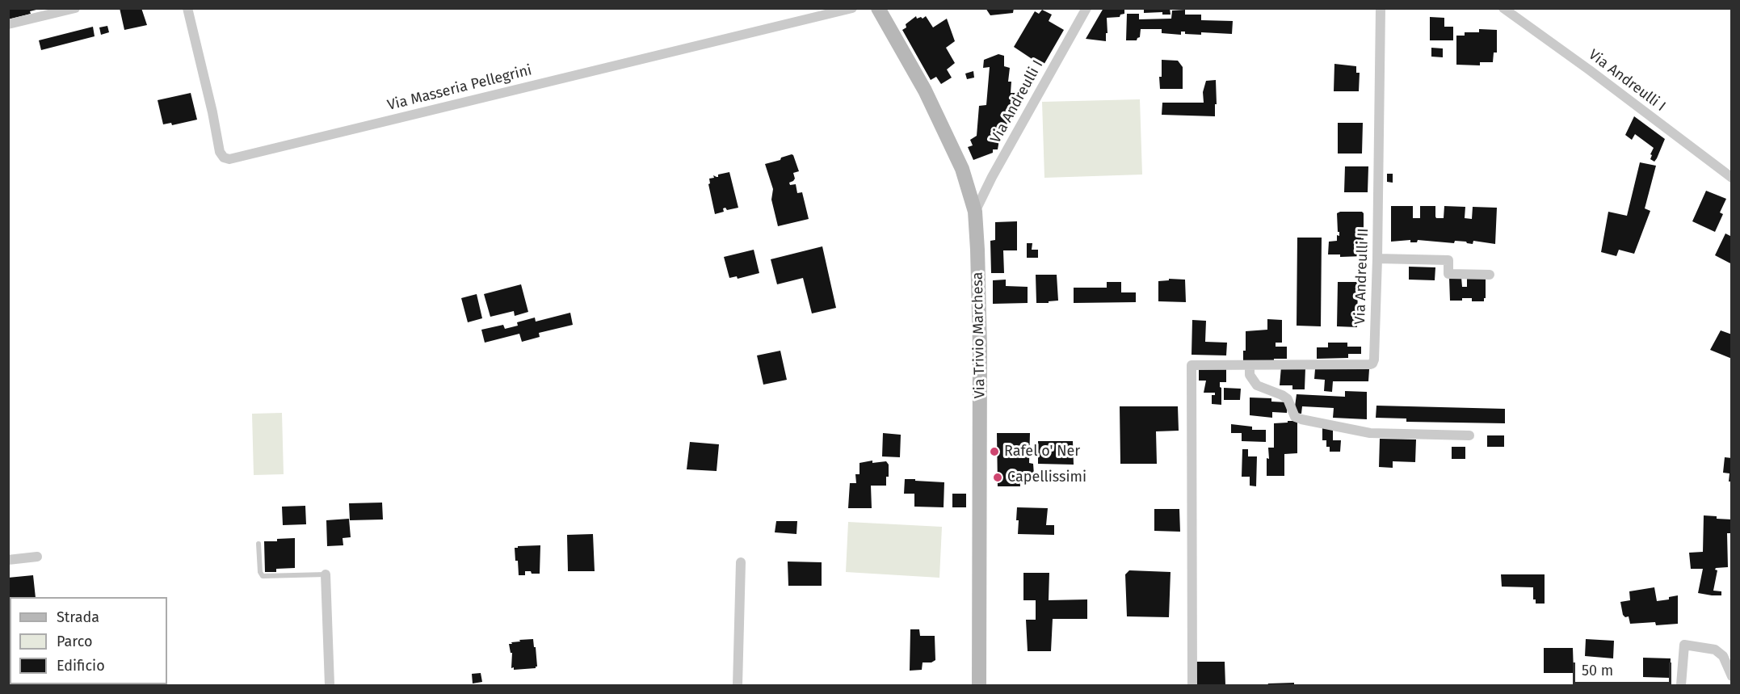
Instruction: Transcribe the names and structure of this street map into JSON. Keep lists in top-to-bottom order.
{
  "streets": {
    "street": [
      "Via Andreulli I",
      "Via Masseria Pellegrini",
      "Via Andreulli II",
      "Via Trivio Marchesa"
    ]
  },
  "crossings": [
    ["Via Andreulli I", "Via Trivio Marchesa"]
  ],
  "places": ["Rafel o' Ner", "Capellissimi"],
  "legend": ["Strada", "Parco", "Edificio"],
  "scale_bar": "50 m"
}
